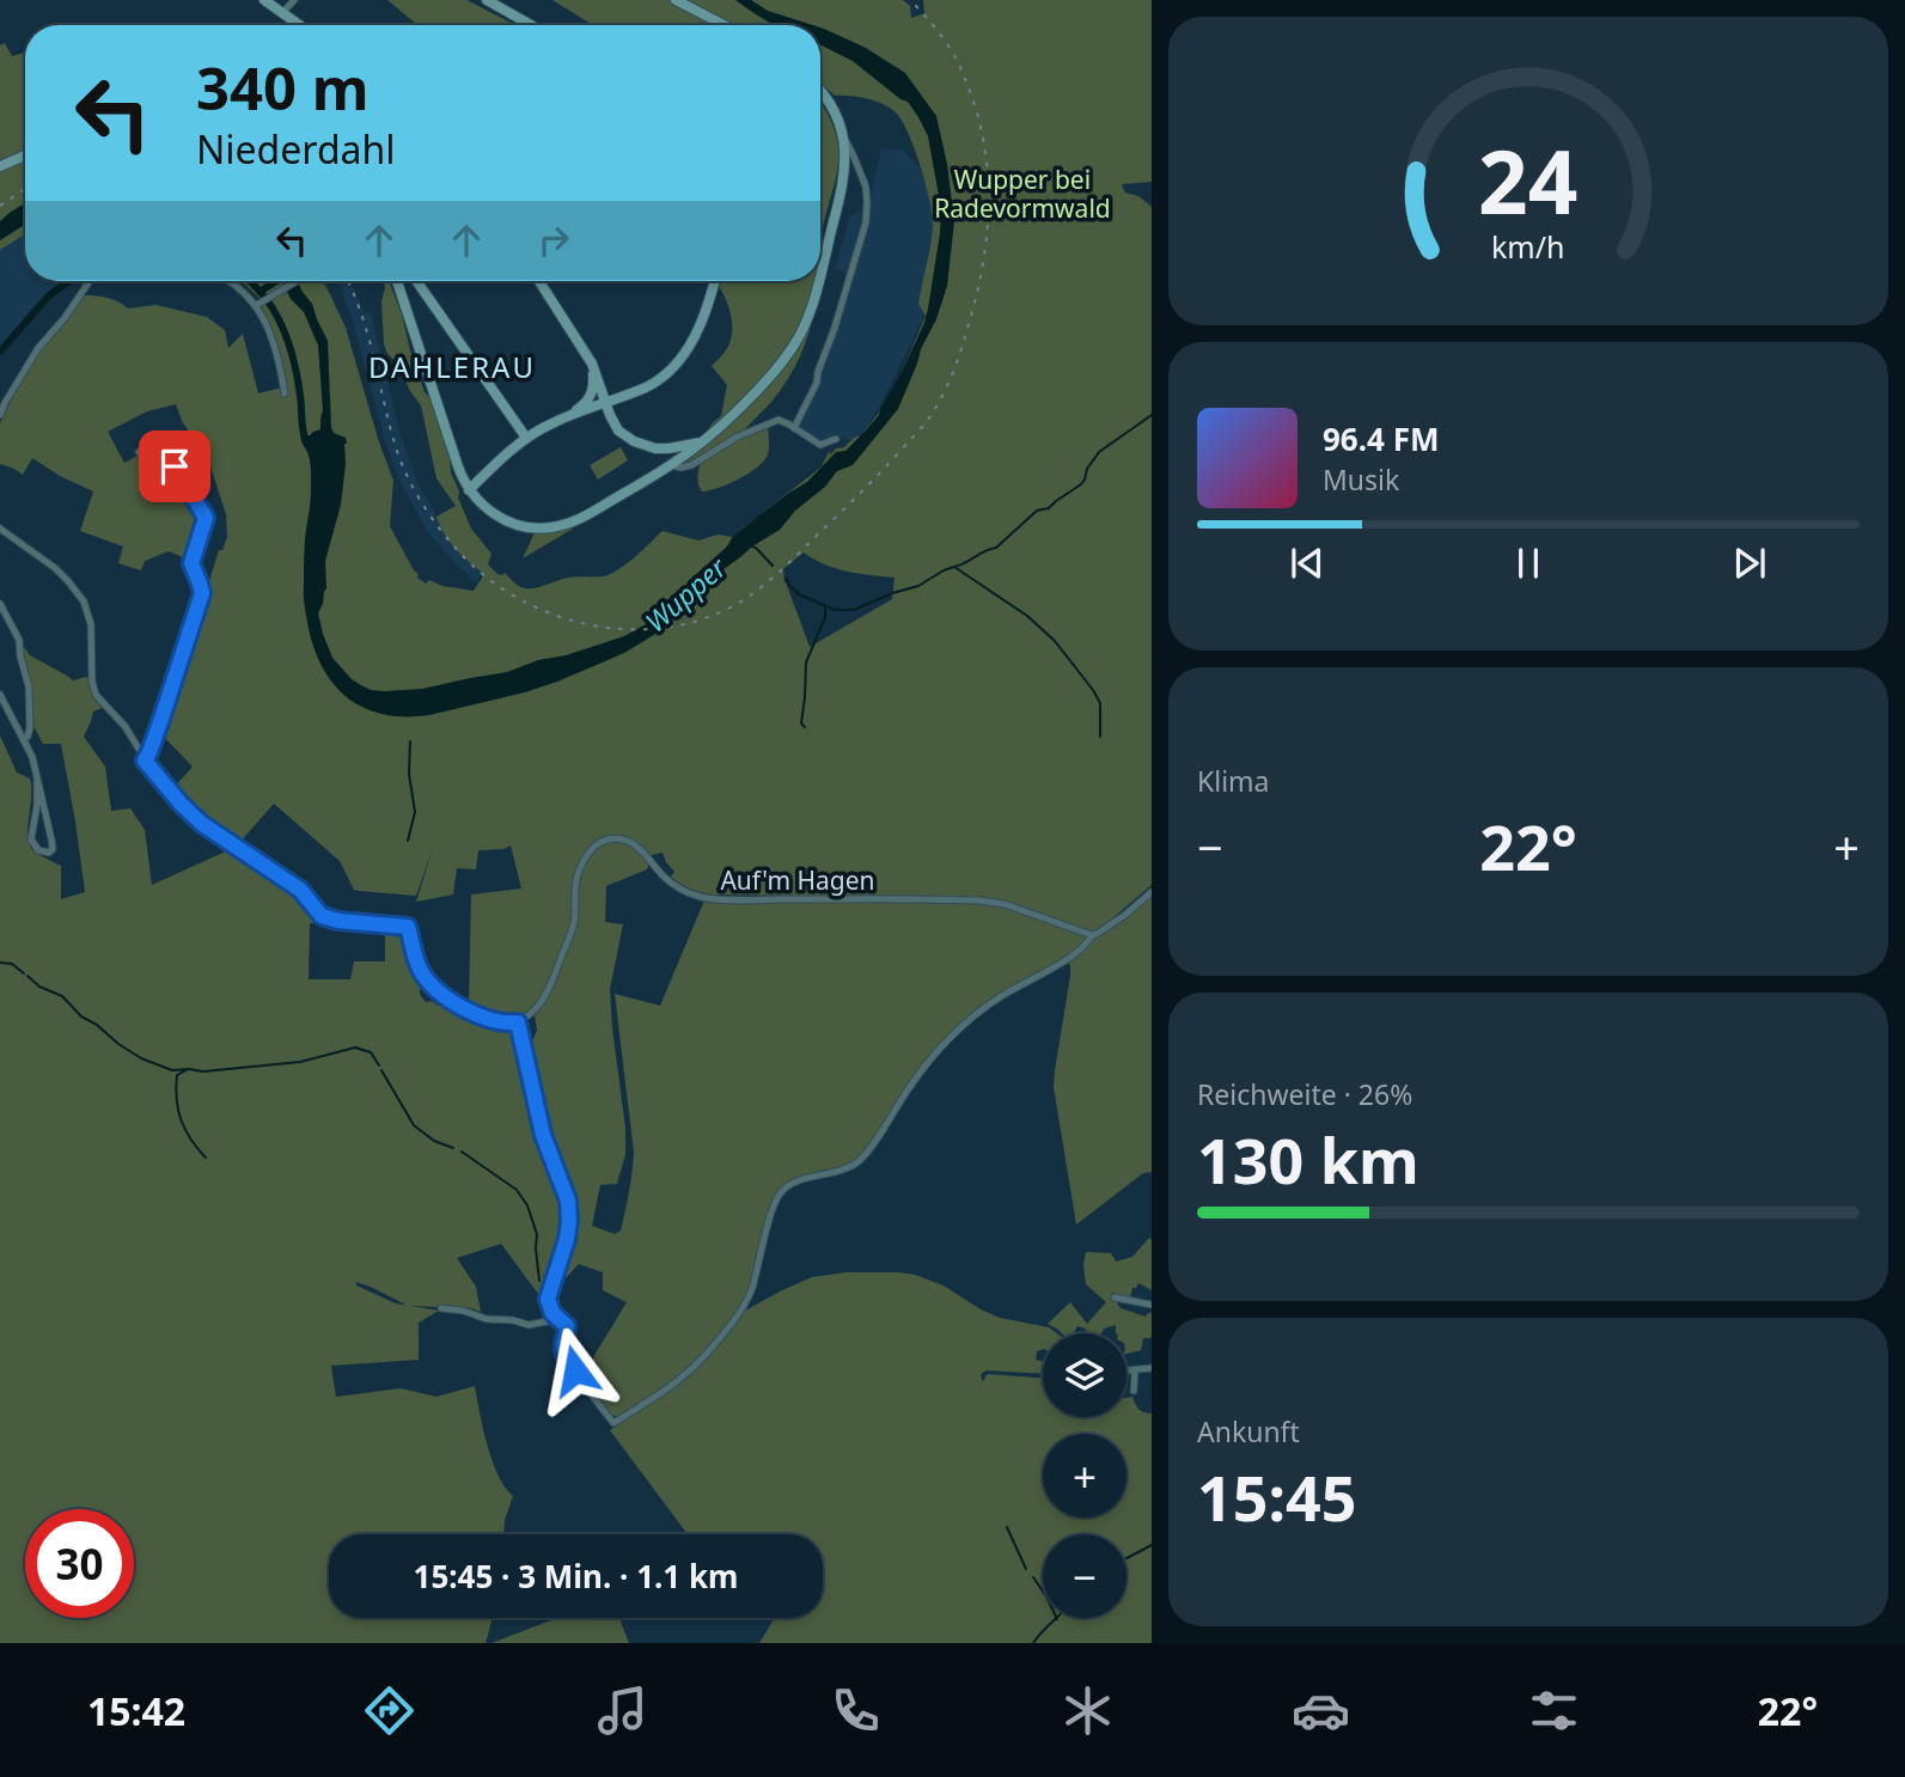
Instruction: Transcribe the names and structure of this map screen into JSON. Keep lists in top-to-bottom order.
{
  "streets": {
    "street": ["Auf'm Hagen"]
  },
  "districts": ["DAHLERAU"],
  "water": ["Wupper"],
  "parks": ["Wupper bei Radevormwald"],
  "page": {
    "turn": ["340 m", "Niederdahl"],
    "song": ["96.4 FM", "Musik"],
    "tile": [
      "Klima",
      ["Reichweite · 26%", "130 km"],
      ["Ankunft", "15:45"]
    ],
    "heat": ["−", "22°", "+"],
    "map_buttons": ["+", "−"],
    "limit": "30",
    "trip": "15:45 · 3 Min. · 1.1 km",
    "tabs": ["15:42", "22°"],
    "gauge": ["24", "km/h"]
  }
}
